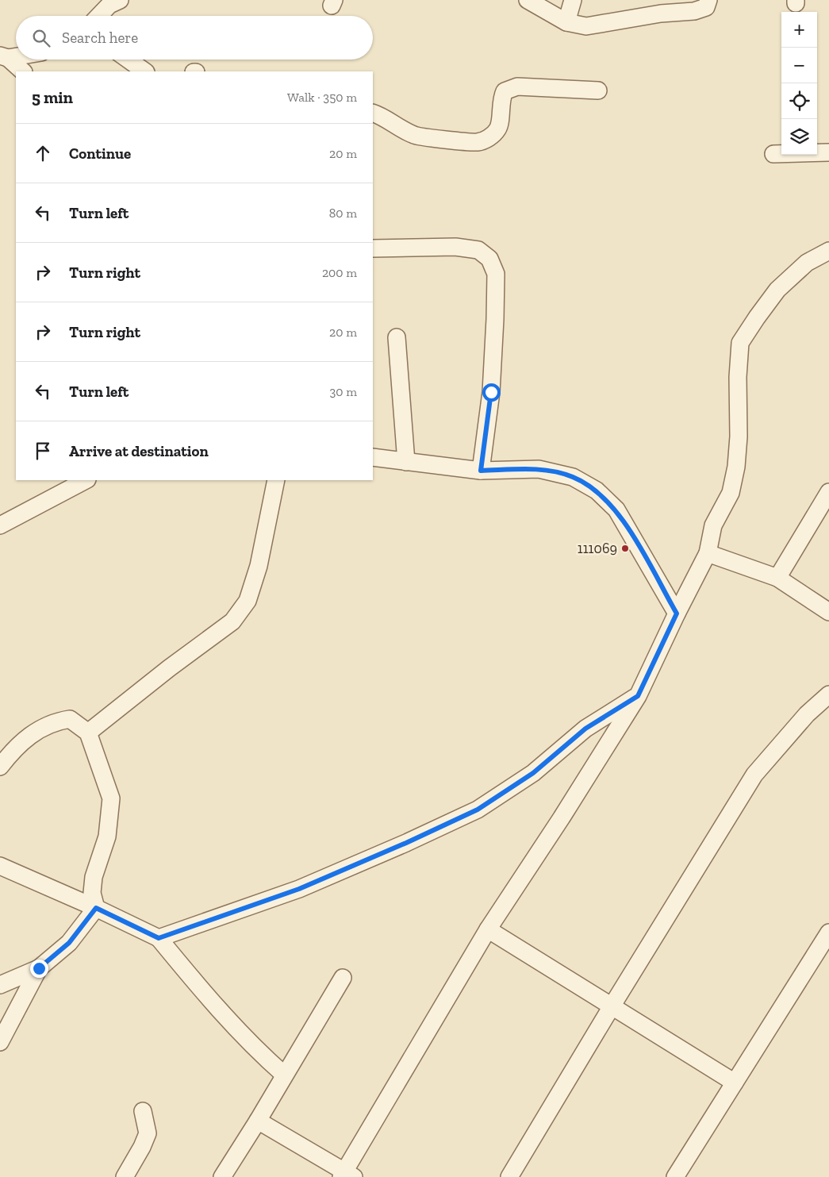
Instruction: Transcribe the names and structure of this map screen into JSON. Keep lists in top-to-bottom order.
{
  "places": ["111069"],
  "page": {
    "map_buttons": ["+", "−"],
    "search": "Search here",
    "heading": ["5 min", "Walk · 350 m"],
    "list": [
      ["Continue", "20 m"],
      ["Turn left", "80 m"],
      ["Turn right", "200 m"],
      ["Turn right", "20 m"],
      ["Turn left", "30 m"],
      "Arrive at destination"
    ]
  }
}
